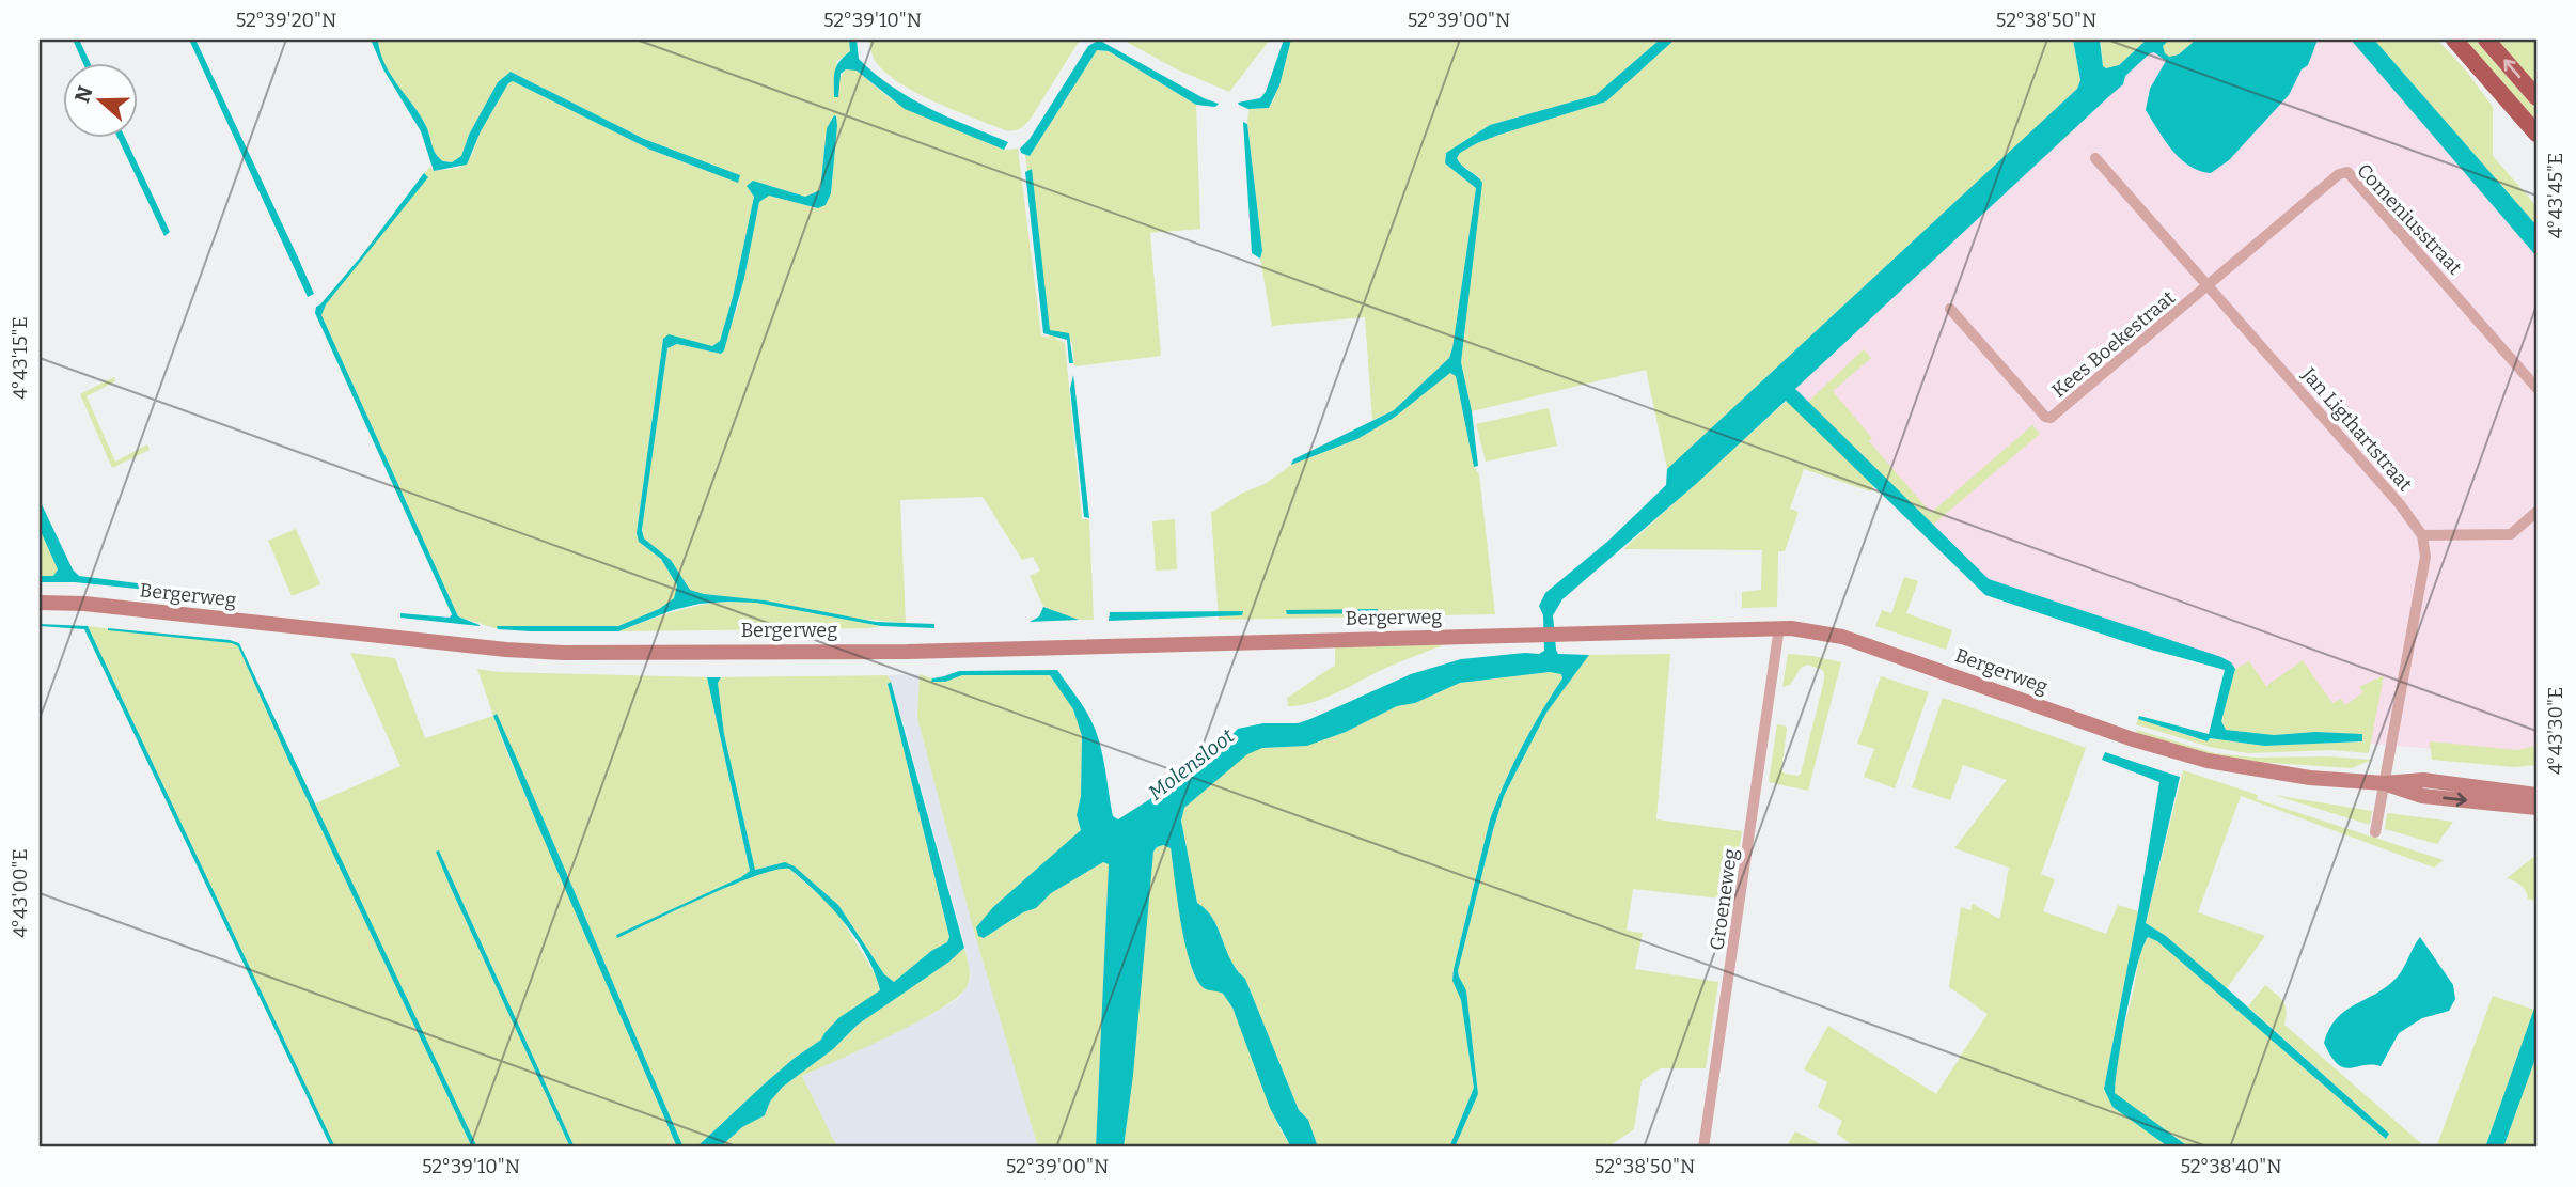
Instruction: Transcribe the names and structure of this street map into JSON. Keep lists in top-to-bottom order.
{
  "streets": {
    "main road": ["Bergerweg"],
    "street": [
      "Comeniusstraat",
      "Kees Boekestraat",
      "Jan Ligthartstraat",
      "Groeneweg"
    ]
  },
  "crossings": [
    ["Comeniusstraat", "Kees Boekestraat"],
    ["Comeniusstraat", "Jan Ligthartstraat"],
    ["Kees Boekestraat", "Jan Ligthartstraat"],
    ["Bergerweg", "Groeneweg"]
  ],
  "water": ["Molensloot"],
  "north": "left",
  "coordinates": [
    "52°39'20\"N",
    "52°39'10\"N",
    "52°39'00\"N",
    "52°38'50\"N",
    "4°43'45\"E",
    "4°43'15\"E",
    "4°43'30\"E",
    "4°43'00\"E",
    "52°38'40\"N"
  ]
}
